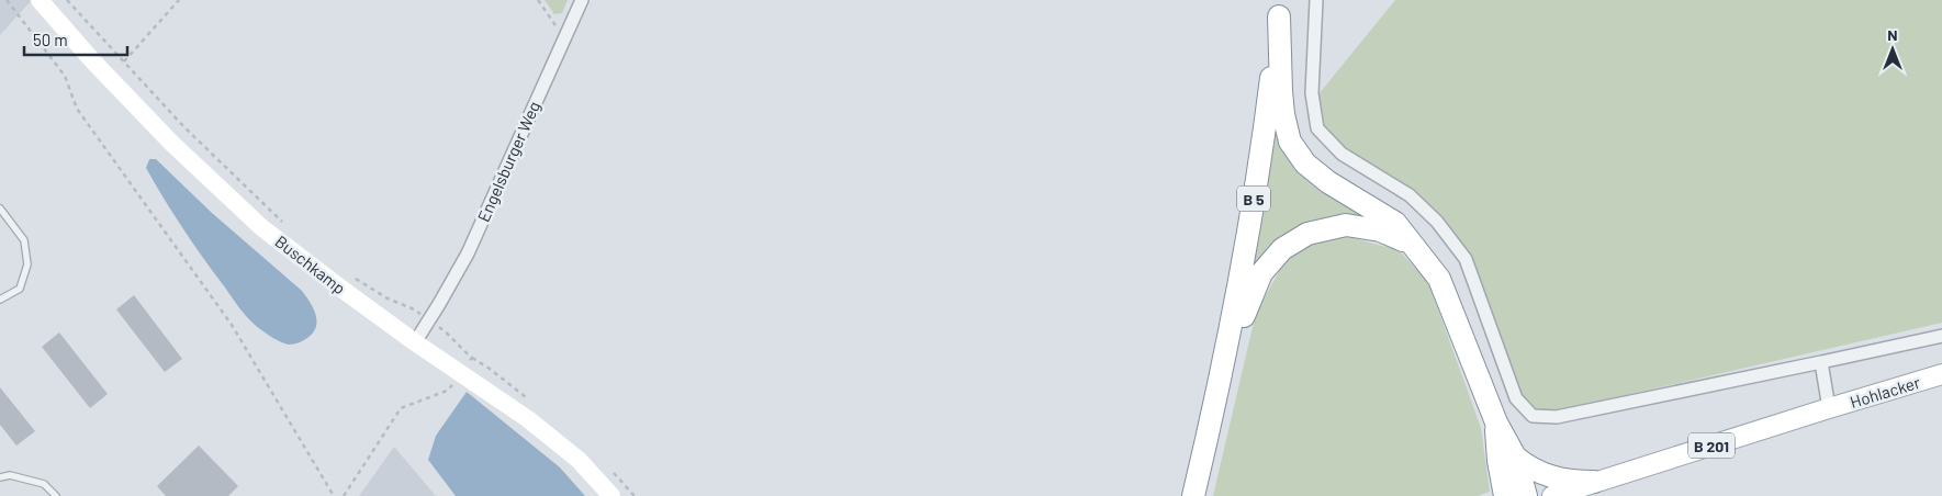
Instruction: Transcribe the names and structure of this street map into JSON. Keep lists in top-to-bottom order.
{
  "streets": {
    "highway": ["B 5"],
    "main road": ["Hohlacker", "B 201"],
    "street": ["Engelsburger Weg", "Buschkamp"]
  },
  "crossings": [
    ["Engelsburger Weg", "Buschkamp"],
    ["Hohlacker", "B 201"]
  ],
  "scale_bar": "50 m",
  "north": "top"
}
